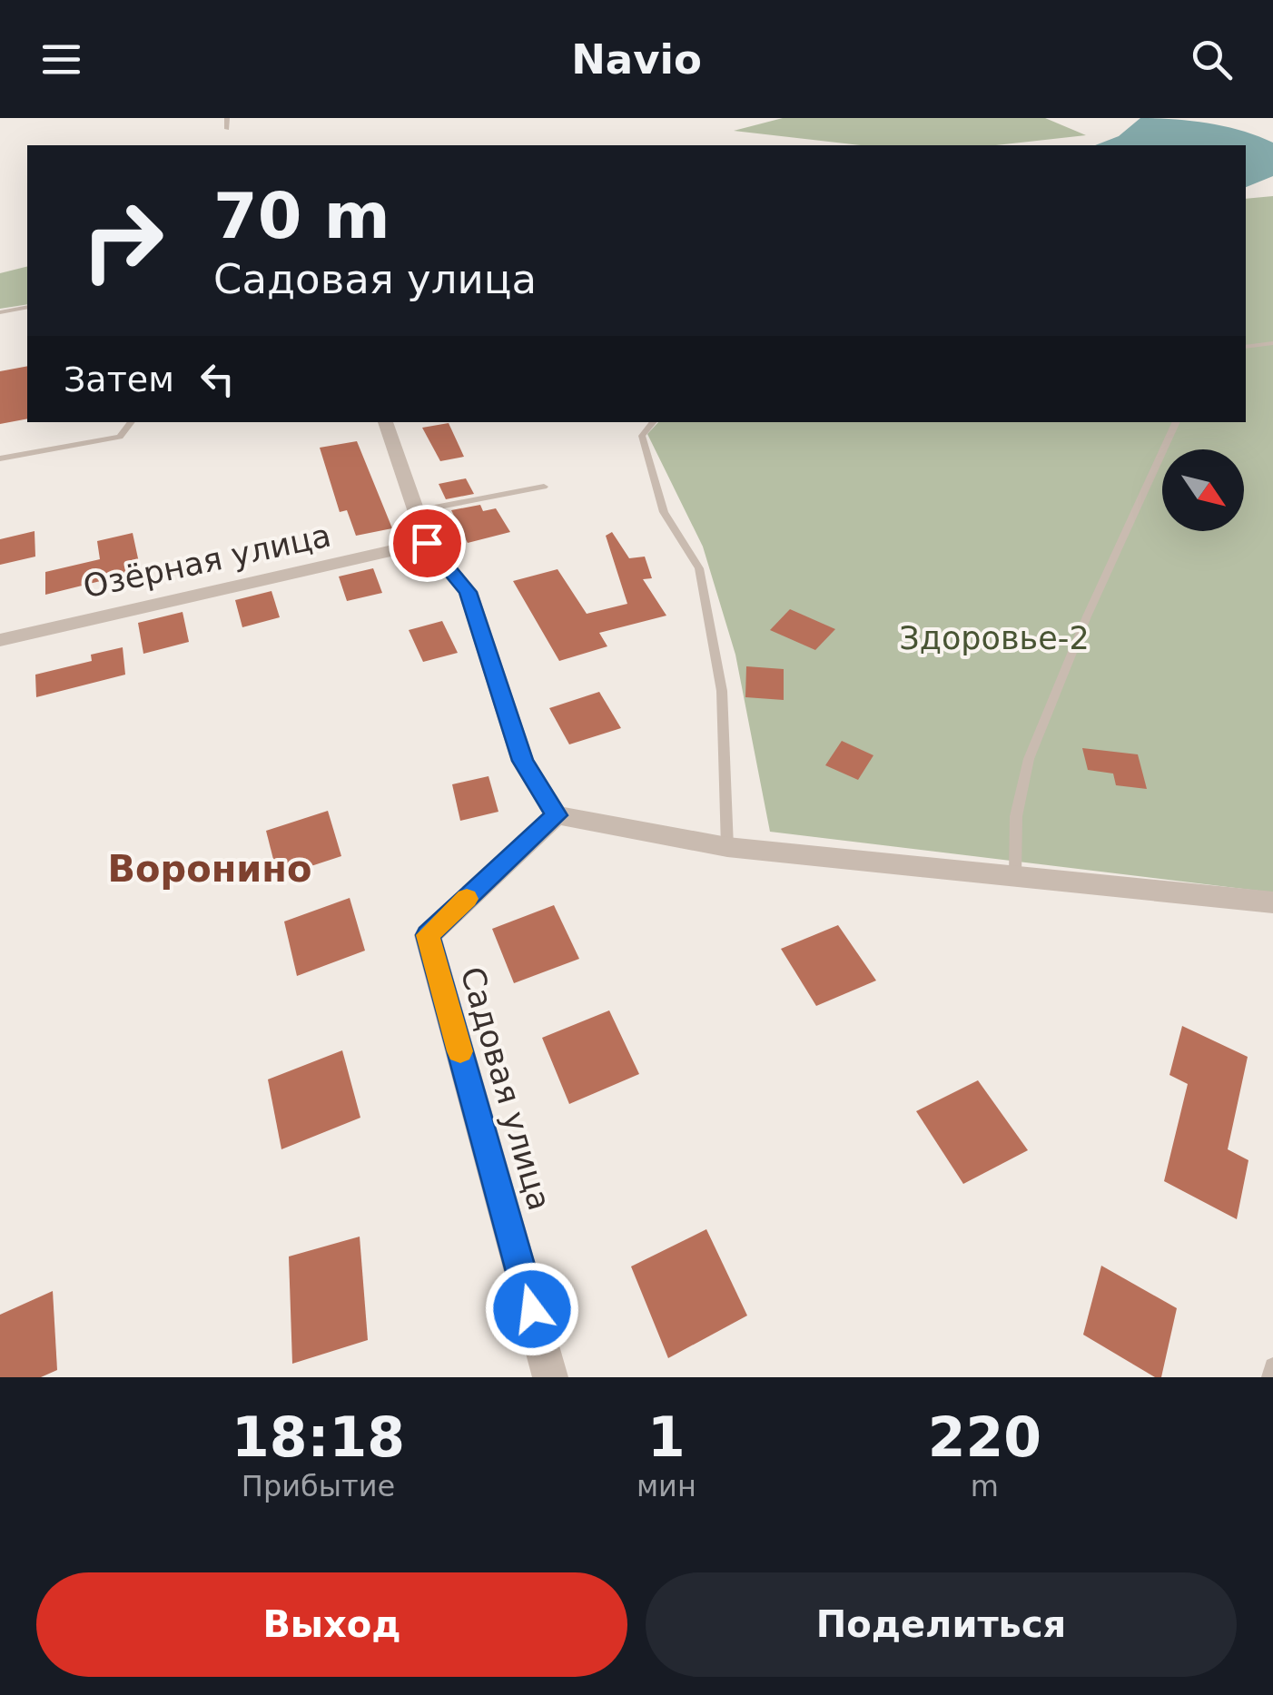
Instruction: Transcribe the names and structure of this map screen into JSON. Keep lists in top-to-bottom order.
{
  "streets": {
    "street": ["Озёрная улица", "Садовая улица"]
  },
  "districts": ["Воронино"],
  "parks": ["Здоровье-2"],
  "north": "bottom right",
  "page": {
    "header": "Navio",
    "turn": ["70 m", "Садовая улица"],
    "then": "Затем",
    "eta": [
      "18:18",
      "Прибытие",
      "1",
      "мин",
      "220",
      "m"
    ],
    "buttons": ["Выход", "Поделиться"]
  }
}
